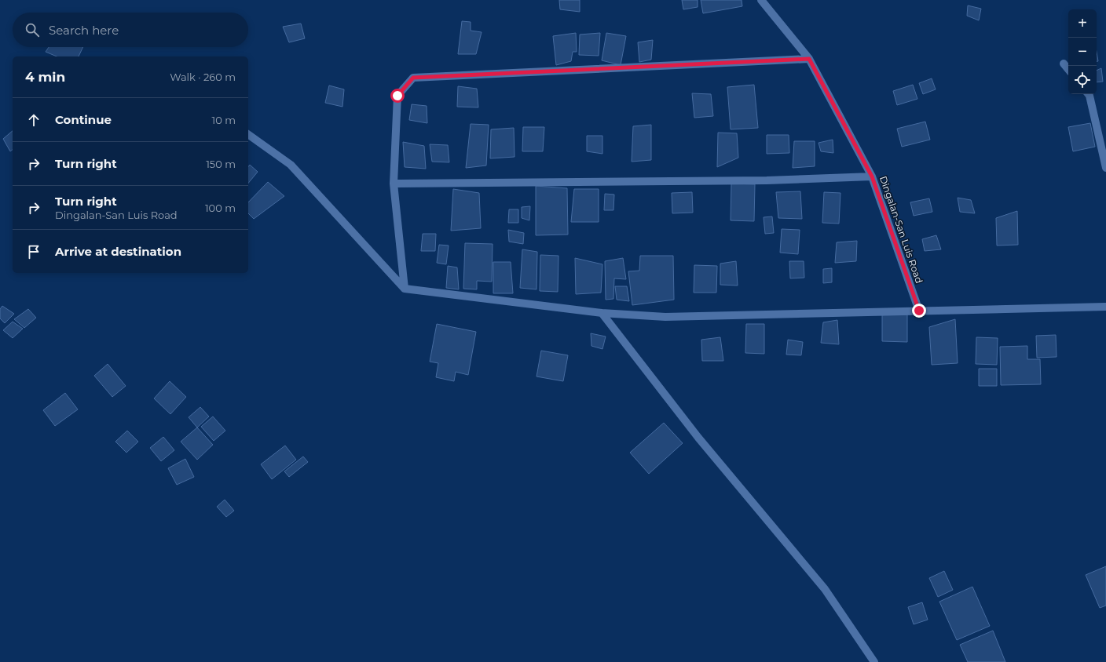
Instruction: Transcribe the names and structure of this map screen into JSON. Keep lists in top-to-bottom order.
{
  "streets": {
    "street": ["Dingalan-San Luis Road"]
  },
  "page": {
    "map_buttons": ["+", "−"],
    "search": "Search here",
    "heading": ["4 min", "Walk · 260 m"],
    "list": [
      ["Continue", "10 m"],
      ["Turn right", "150 m"],
      ["Turn right", "Dingalan-San Luis Road", "100 m"],
      "Arrive at destination"
    ]
  }
}
